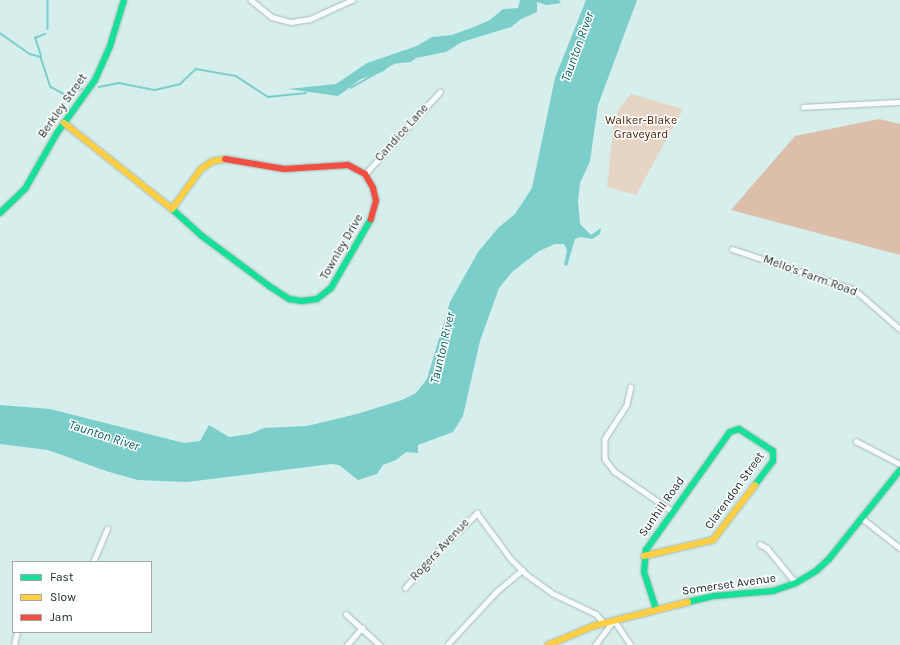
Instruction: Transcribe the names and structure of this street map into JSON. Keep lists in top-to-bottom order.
{
  "streets": {
    "street": [
      "Berkley Street",
      "Candice Lane",
      "Townley Drive",
      "Mello's Farm Road",
      "Clarendon Street",
      "Sunhill Road",
      "Rogers Avenue",
      "Somerset Avenue"
    ]
  },
  "crossings": [
    ["Berkley Street", "Townley Drive"],
    ["Candice Lane", "Townley Drive"],
    ["Clarendon Street", "Sunhill Road"],
    ["Sunhill Road", "Somerset Avenue"]
  ],
  "water": ["Taunton River"],
  "parks": ["Walker-Blake Graveyard"],
  "legend": ["Fast", "Slow", "Jam"]
}
